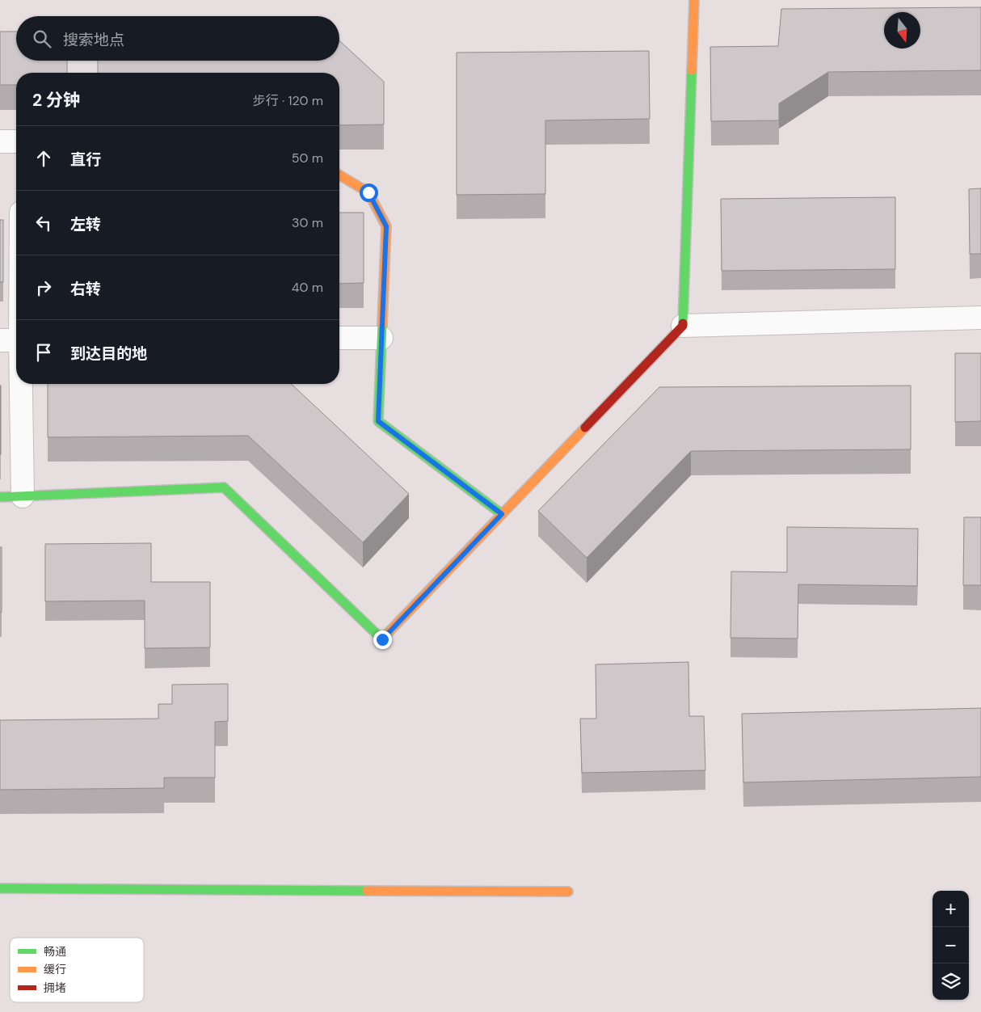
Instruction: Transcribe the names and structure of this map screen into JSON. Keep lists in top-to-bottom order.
{
  "legend": ["畅通", "缓行", "拥堵"],
  "north": "bottom",
  "page": {
    "search": "搜索地点",
    "heading": ["2 分钟", "步行 · 120 m"],
    "list": [
      ["直行", "50 m"],
      ["左转", "30 m"],
      ["右转", "40 m"],
      "到达目的地"
    ],
    "map_buttons": ["+", "−"]
  }
}
